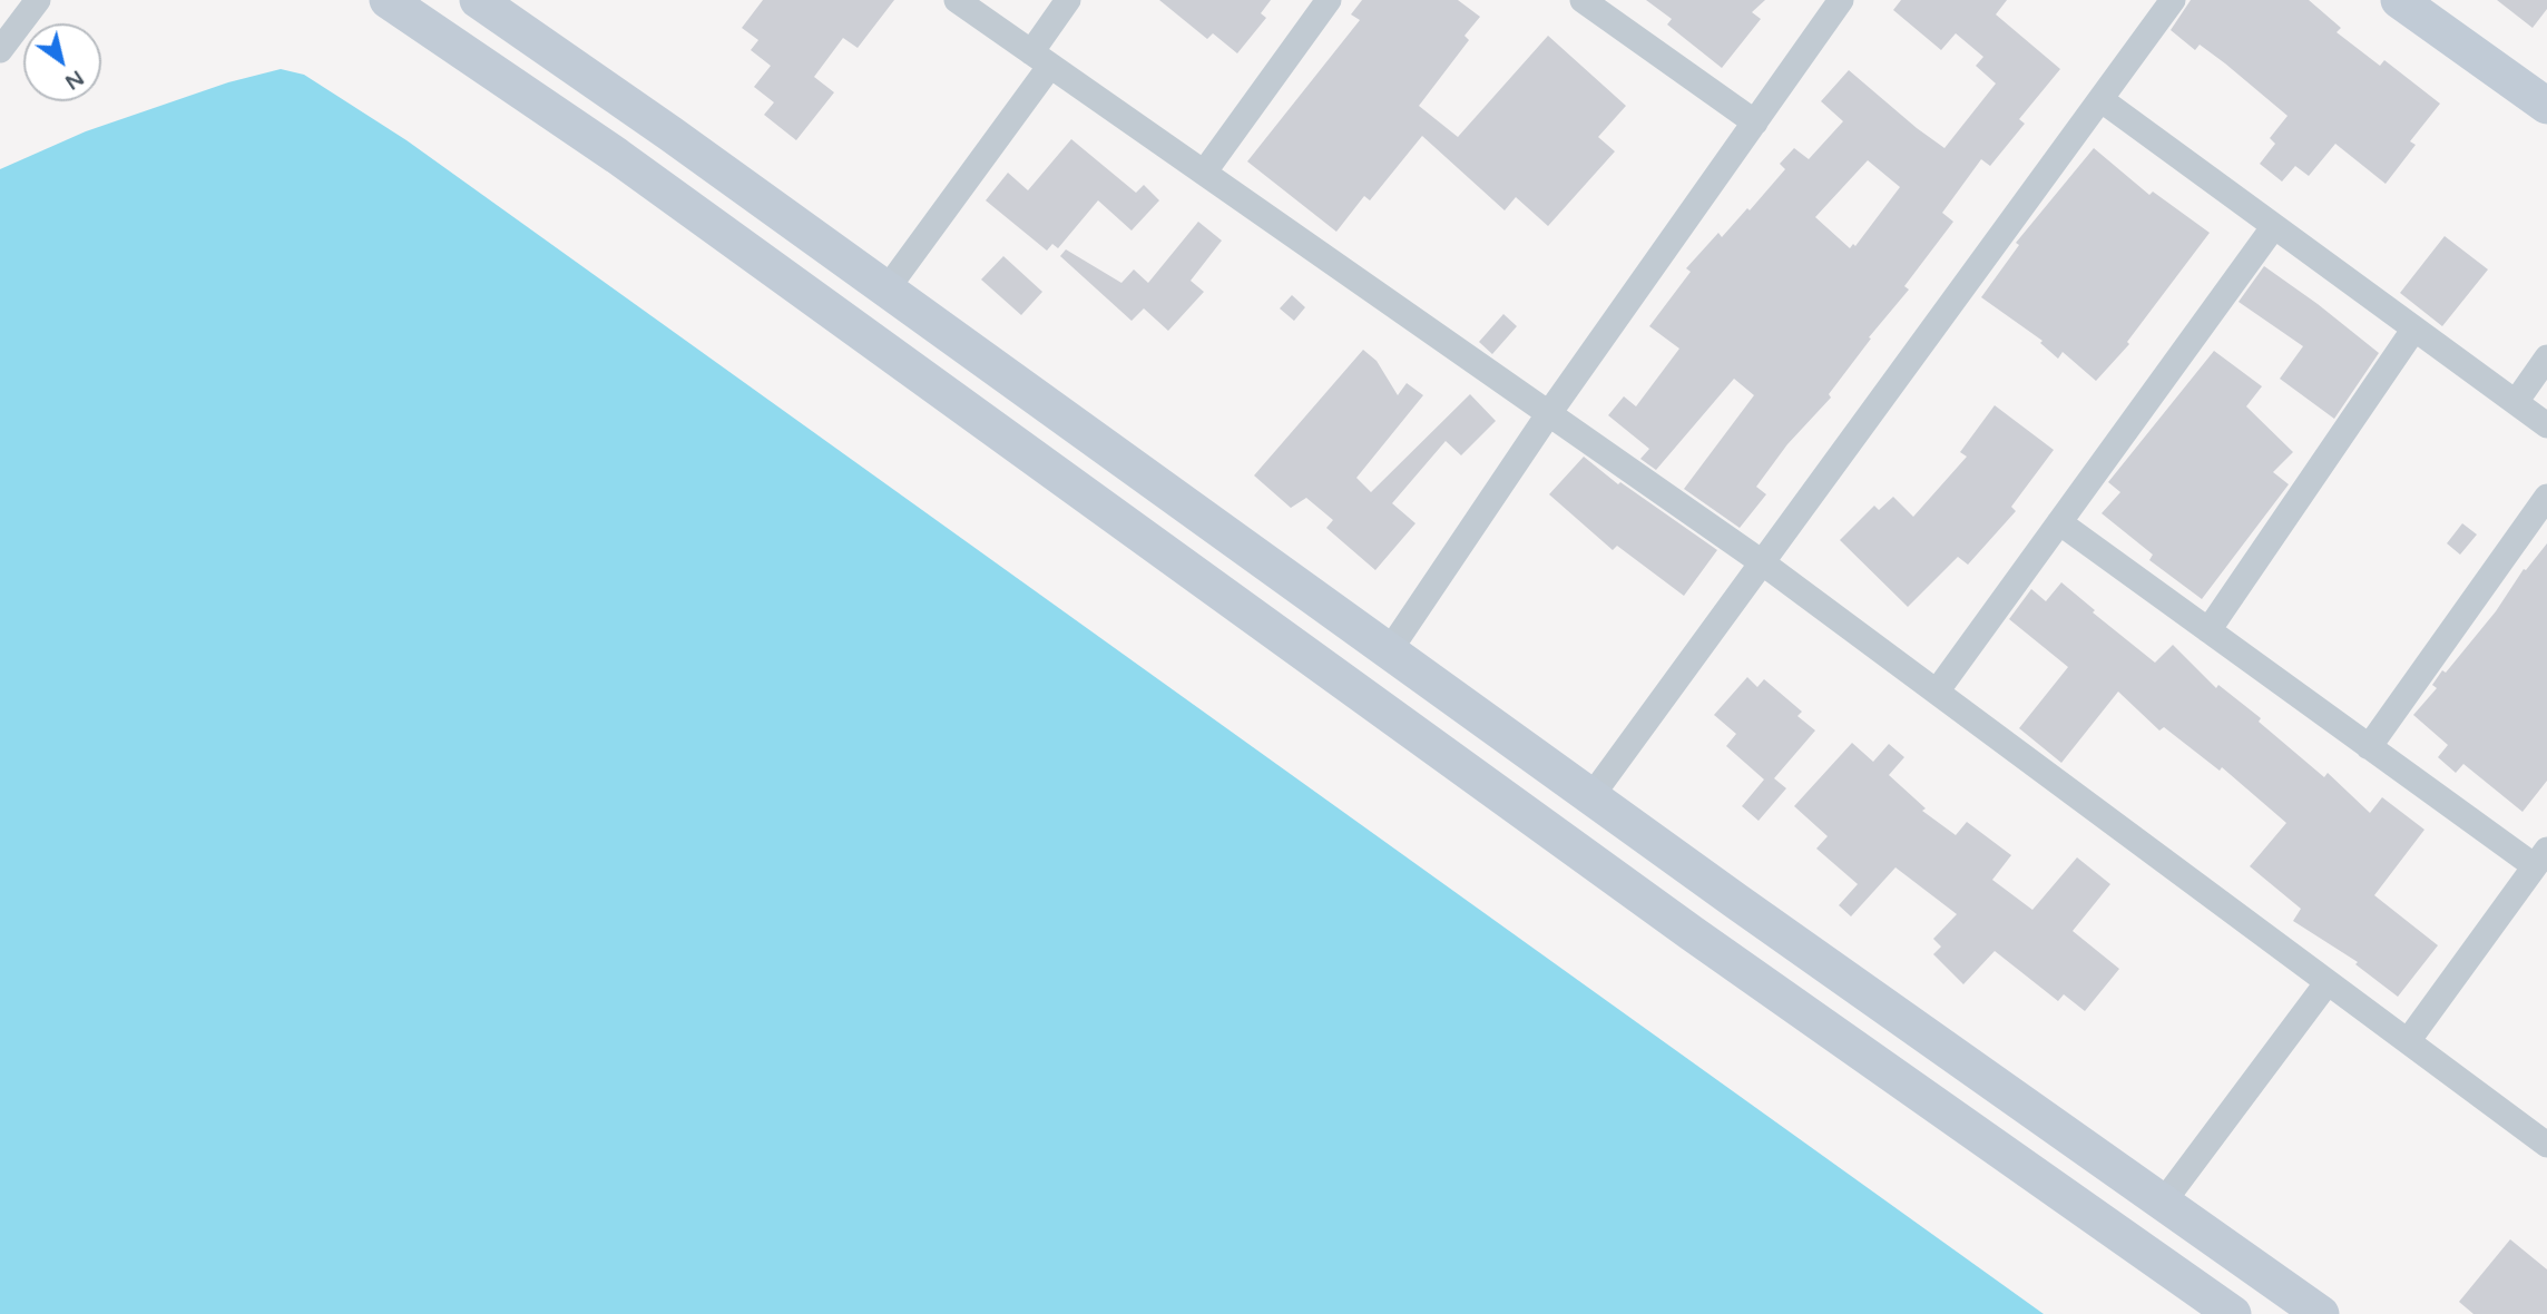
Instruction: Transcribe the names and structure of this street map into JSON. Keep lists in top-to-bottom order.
{
  "north": "bottom right"
}
